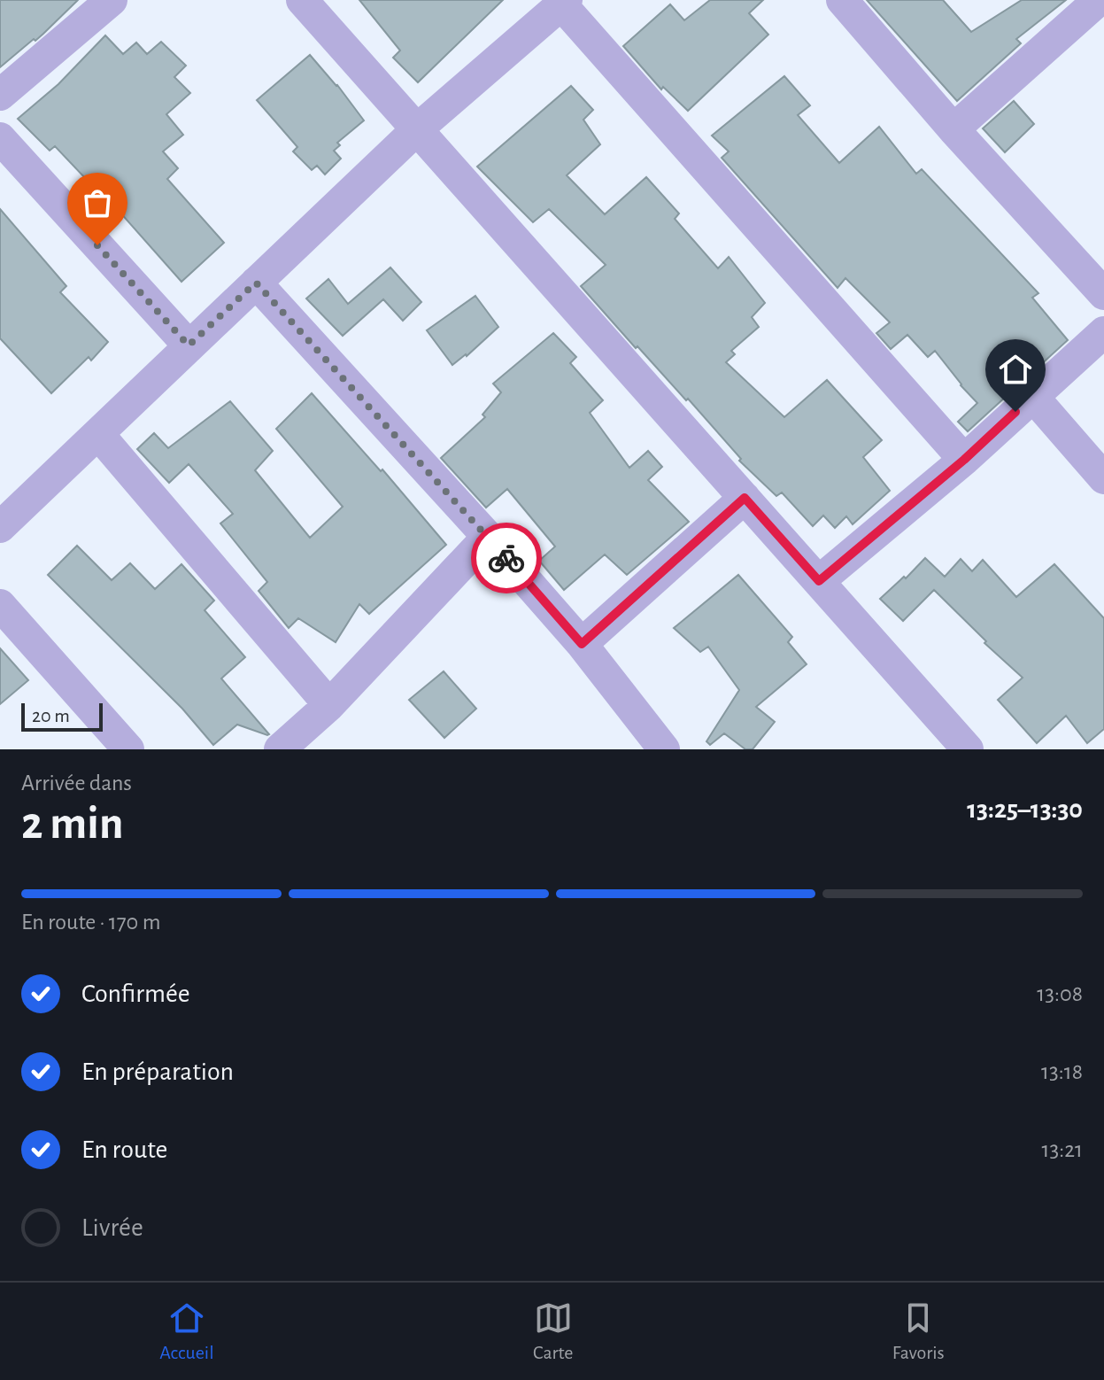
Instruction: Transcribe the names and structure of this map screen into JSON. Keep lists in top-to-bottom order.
{
  "scale_bar": "20 m",
  "page": {
    "scale": "20 m",
    "heading": ["2 min", "Arrivée dans", "13:25–13:30"],
    "bar": "En route · 170 m",
    "list": [
      ["Confirmée", "13:08"],
      ["En préparation", "13:18"],
      ["En route", "13:21"],
      "Livrée"
    ],
    "tabs": ["Accueil", "Carte", "Favoris"]
  }
}
